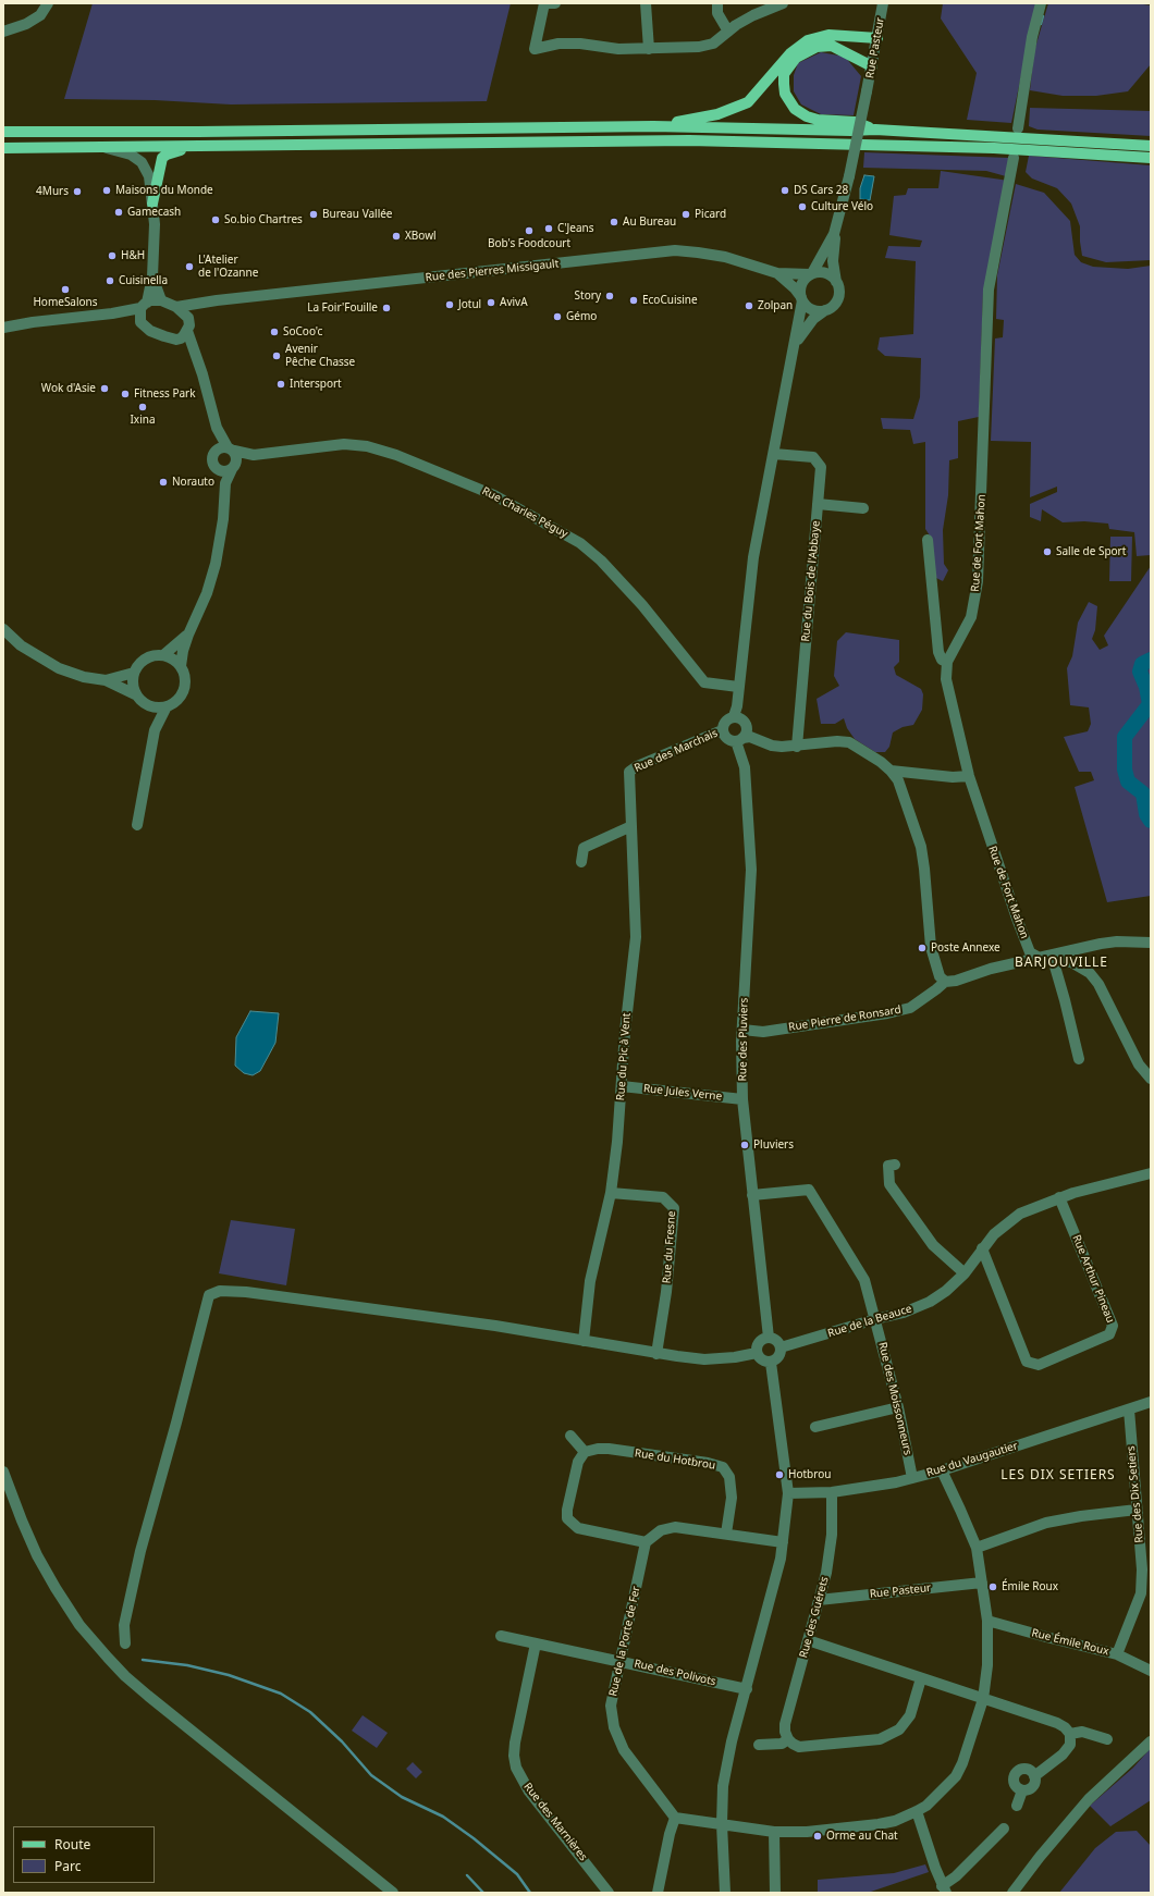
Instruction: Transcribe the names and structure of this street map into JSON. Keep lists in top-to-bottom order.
{
  "streets": {
    "street": [
      "Rue Pasteur",
      "Rue des Pierres Missigault",
      "Rue Charles Péguy",
      "Rue de Fort Mahon",
      "Rue du Bois de l'Abbaye",
      "Rue des Marchais",
      "Rue Pierre de Ronsard",
      "Rue des Pluviers",
      "Rue du Pic à Vent",
      "Rue Jules Verne",
      "Rue du Fresne",
      "Rue Arthur Pineau",
      "Rue de la Beauce",
      "Rue des Moissonneurs",
      "Rue du Hotbrou",
      "Rue du Vaugautier",
      "Rue des Dix Setiers",
      "Rue des Guérets",
      "Rue de la Porte de Fer",
      "Rue Émile Roux",
      "Rue des Polivots",
      "Rue des Marnières"
    ]
  },
  "crossings": [
    ["Rue Pasteur", "Rue des Guérets"],
    ["Rue de Fort Mahon", "Rue Pierre de Ronsard"],
    ["Rue des Marchais", "Rue des Pluviers"],
    ["Rue des Marchais", "Rue du Pic à Vent"],
    ["Rue Pierre de Ronsard", "Rue des Pluviers"],
    ["Rue des Pluviers", "Rue Jules Verne"],
    ["Rue des Pluviers", "Rue de la Beauce"],
    ["Rue des Pluviers", "Rue des Moissonneurs"],
    ["Rue du Pic à Vent", "Rue Jules Verne"],
    ["Rue du Pic à Vent", "Rue du Fresne"],
    ["Rue Arthur Pineau", "Rue de la Beauce"],
    ["Rue de la Beauce", "Rue des Moissonneurs"],
    ["Rue des Moissonneurs", "Rue du Vaugautier"],
    ["Rue du Vaugautier", "Rue des Dix Setiers"],
    ["Rue du Vaugautier", "Rue des Guérets"],
    ["Rue des Dix Setiers", "Rue Émile Roux"],
    ["Rue de la Porte de Fer", "Rue des Polivots"],
    ["Rue des Polivots", "Rue des Marnières"]
  ],
  "districts": ["BARJOUVILLE", "LES DIX SETIERS"],
  "places": [
    "Maisons du Monde",
    "DS Cars 28",
    "4Murs",
    "Culture Vélo",
    "Gamecash",
    "Bureau Vallée",
    "Picard",
    "So.bio Chartres",
    "Au Bureau",
    "C'Jeans",
    "Bob's Foodcourt",
    "XBowl",
    "H&H",
    "L'Atelier de l'Ozanne",
    "Cuisinella",
    "HomeSalons",
    "Story",
    "EcoCuisine",
    "AvivA",
    "Jotul",
    "Zolpan",
    "La Foir'Fouille",
    "Gémo",
    "SoCoo'c",
    "Avenir Pêche Chasse",
    "Intersport",
    "Wok d'Asie",
    "Fitness Park",
    "Ixina",
    "Norauto",
    "Salle de Sport",
    "Poste Annexe",
    "Pluviers",
    "Hotbrou",
    "Émile Roux",
    "Orme au Chat"
  ],
  "legend": ["Route", "Parc"]
}
